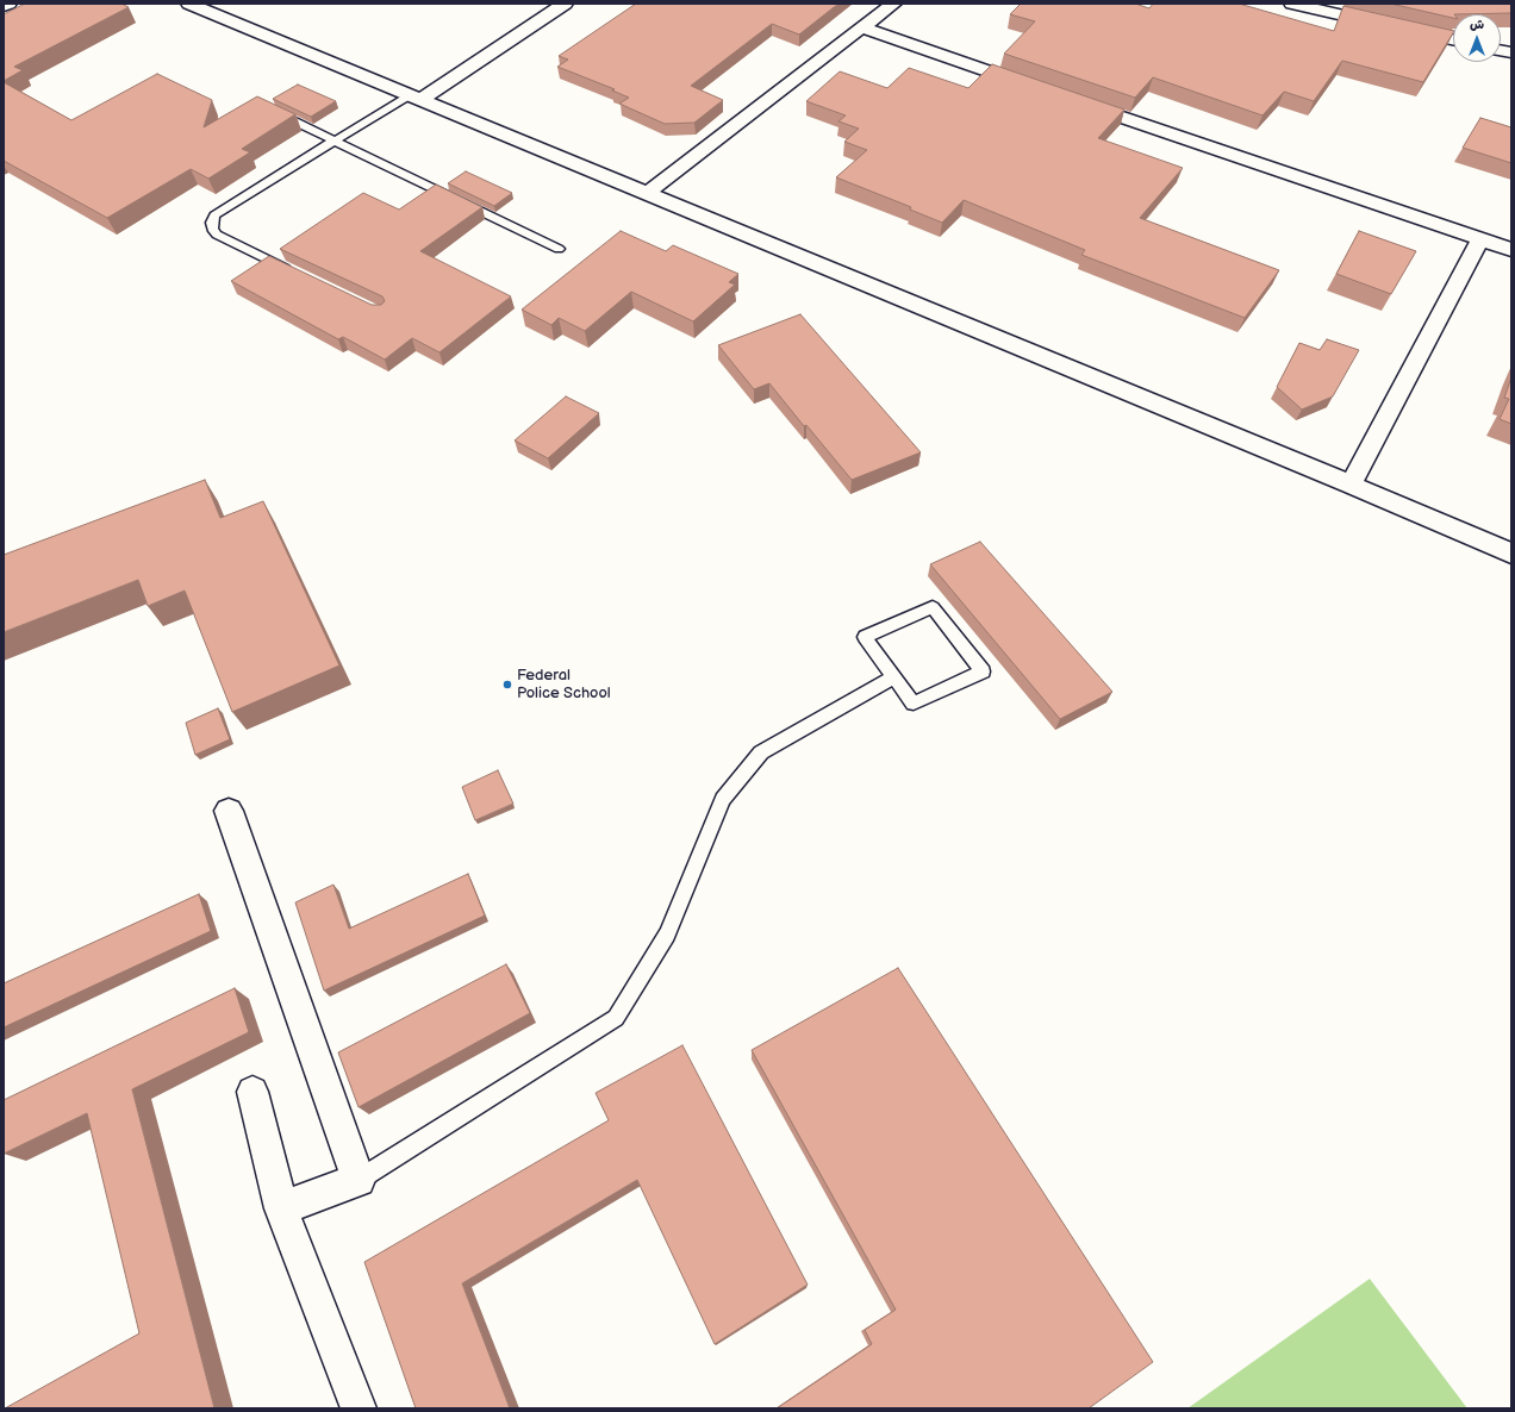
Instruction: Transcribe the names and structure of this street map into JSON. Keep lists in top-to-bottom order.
{
  "places": ["Federal Police School"],
  "north": "top"
}
